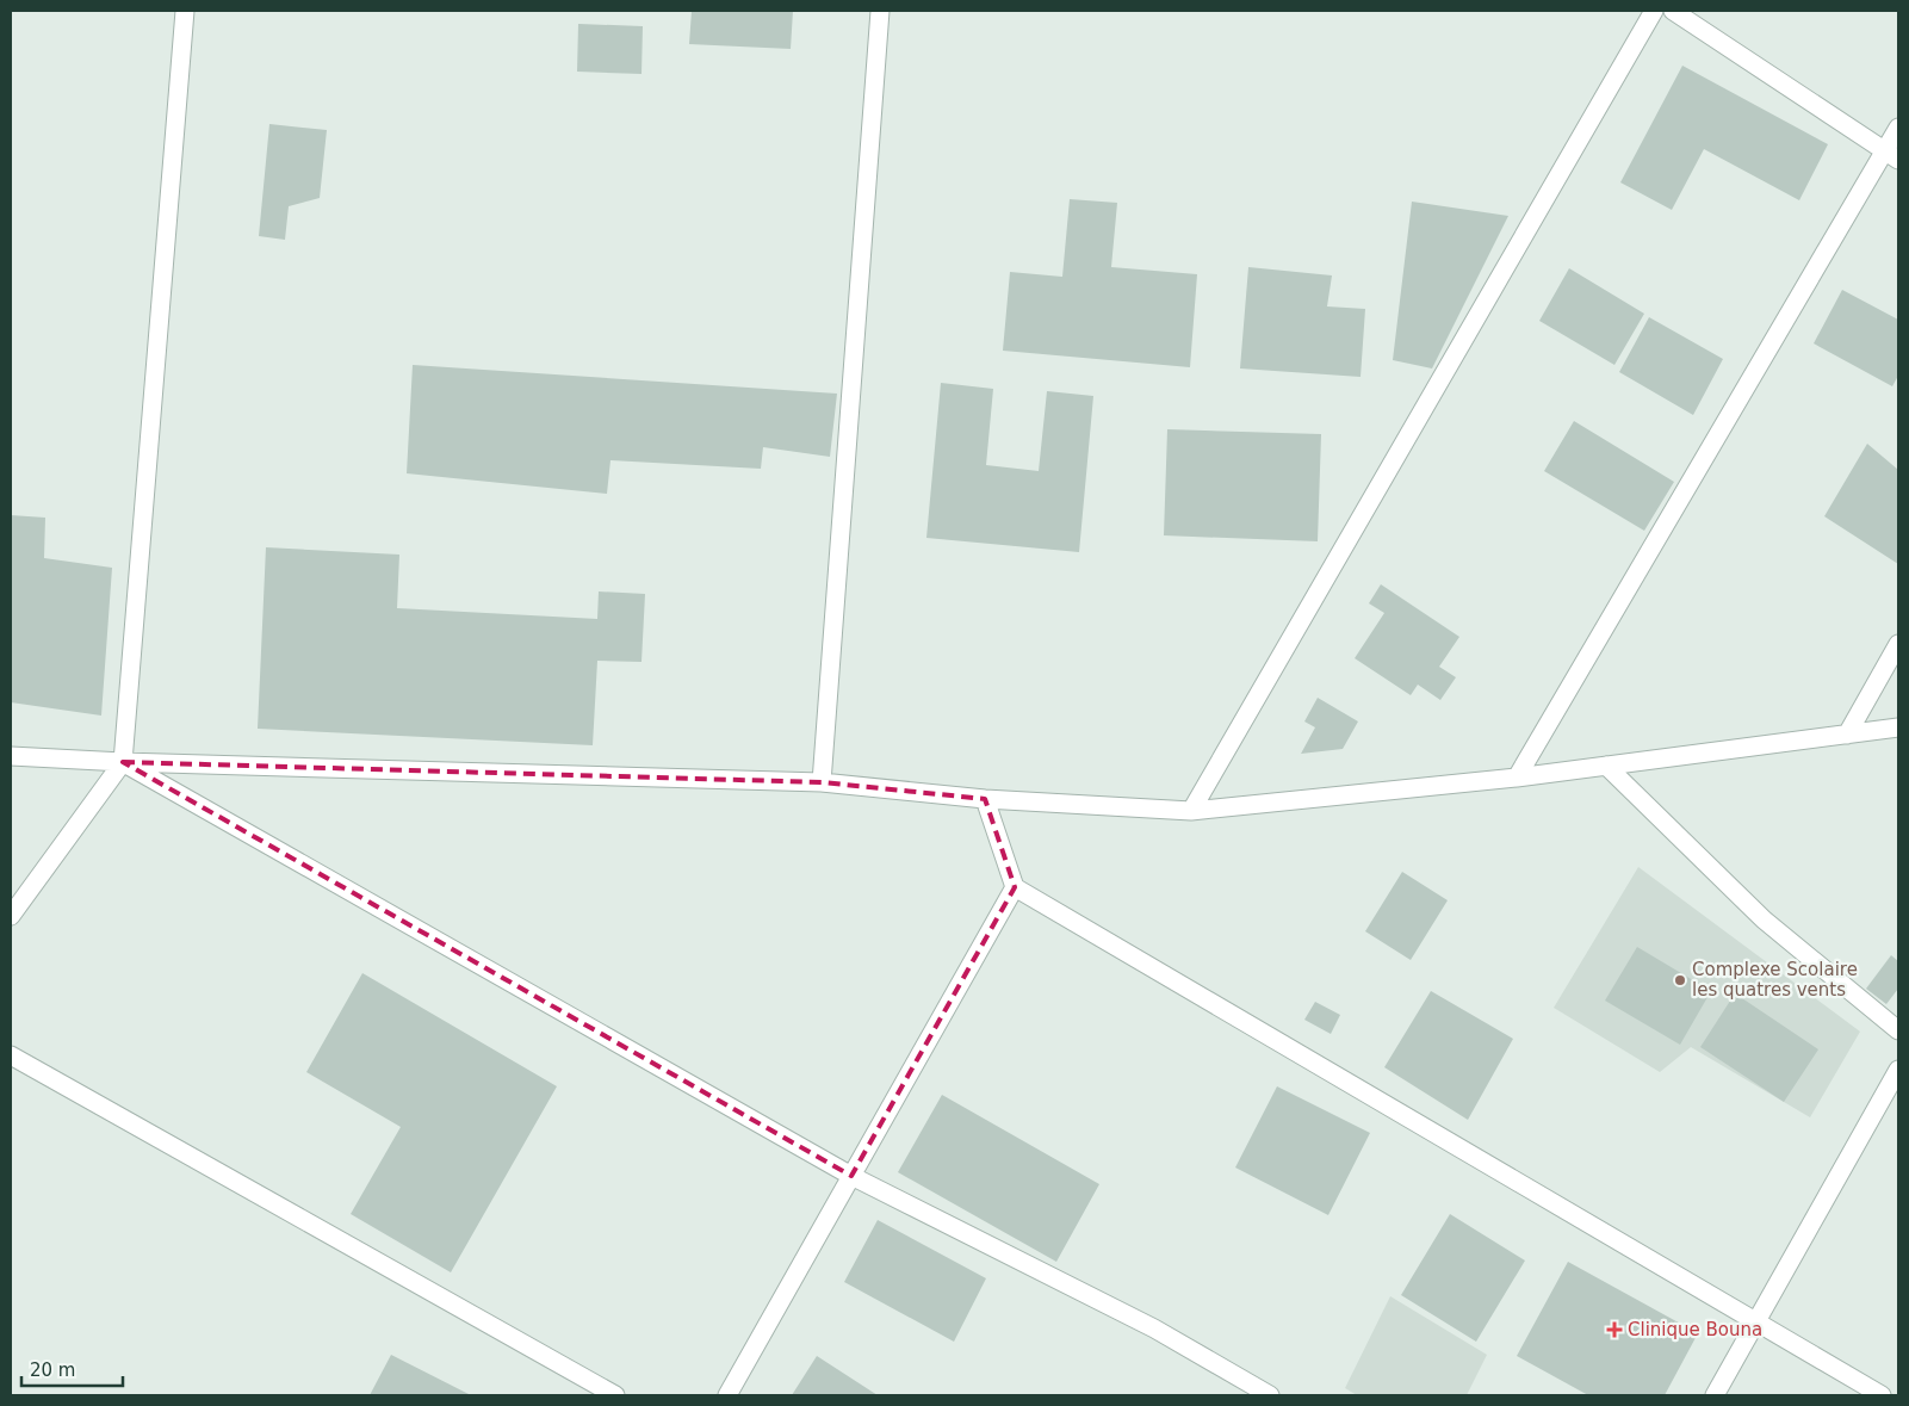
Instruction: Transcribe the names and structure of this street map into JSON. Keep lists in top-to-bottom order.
{
  "places": {
    "other": ["Complexe Scolaire les quatres vents"],
    "health": ["Clinique Bouna"]
  },
  "scale_bar": "20 m"
}
